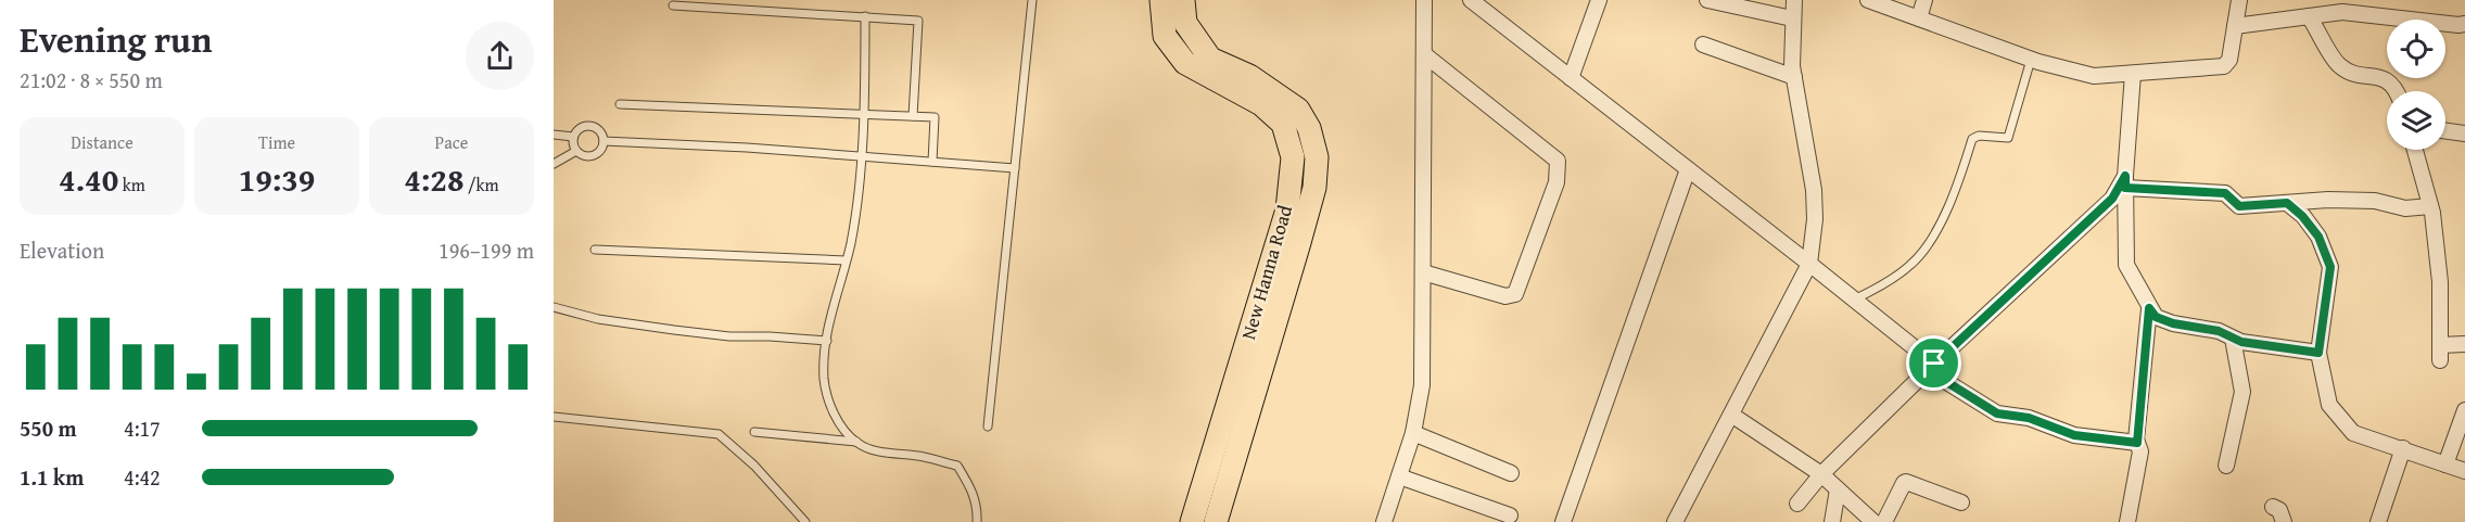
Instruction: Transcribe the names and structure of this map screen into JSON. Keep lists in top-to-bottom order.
{
  "streets": {
    "main road": ["New Hanna Road"]
  },
  "page": {
    "heading": ["Evening run", "21:02 · 8 × 550 m"],
    "stats": [
      ["Distance", "4.40 km"],
      ["Time", "19:39"],
      ["Pace", "4:28 /km"]
    ],
    "chart": ["Elevation", "196–199 m"],
    "list": [
      {
        "name": "550 m",
        "note": "4:17"
      },
      {
        "name": "1.1 km",
        "note": "4:42"
      }
    ]
  }
}
